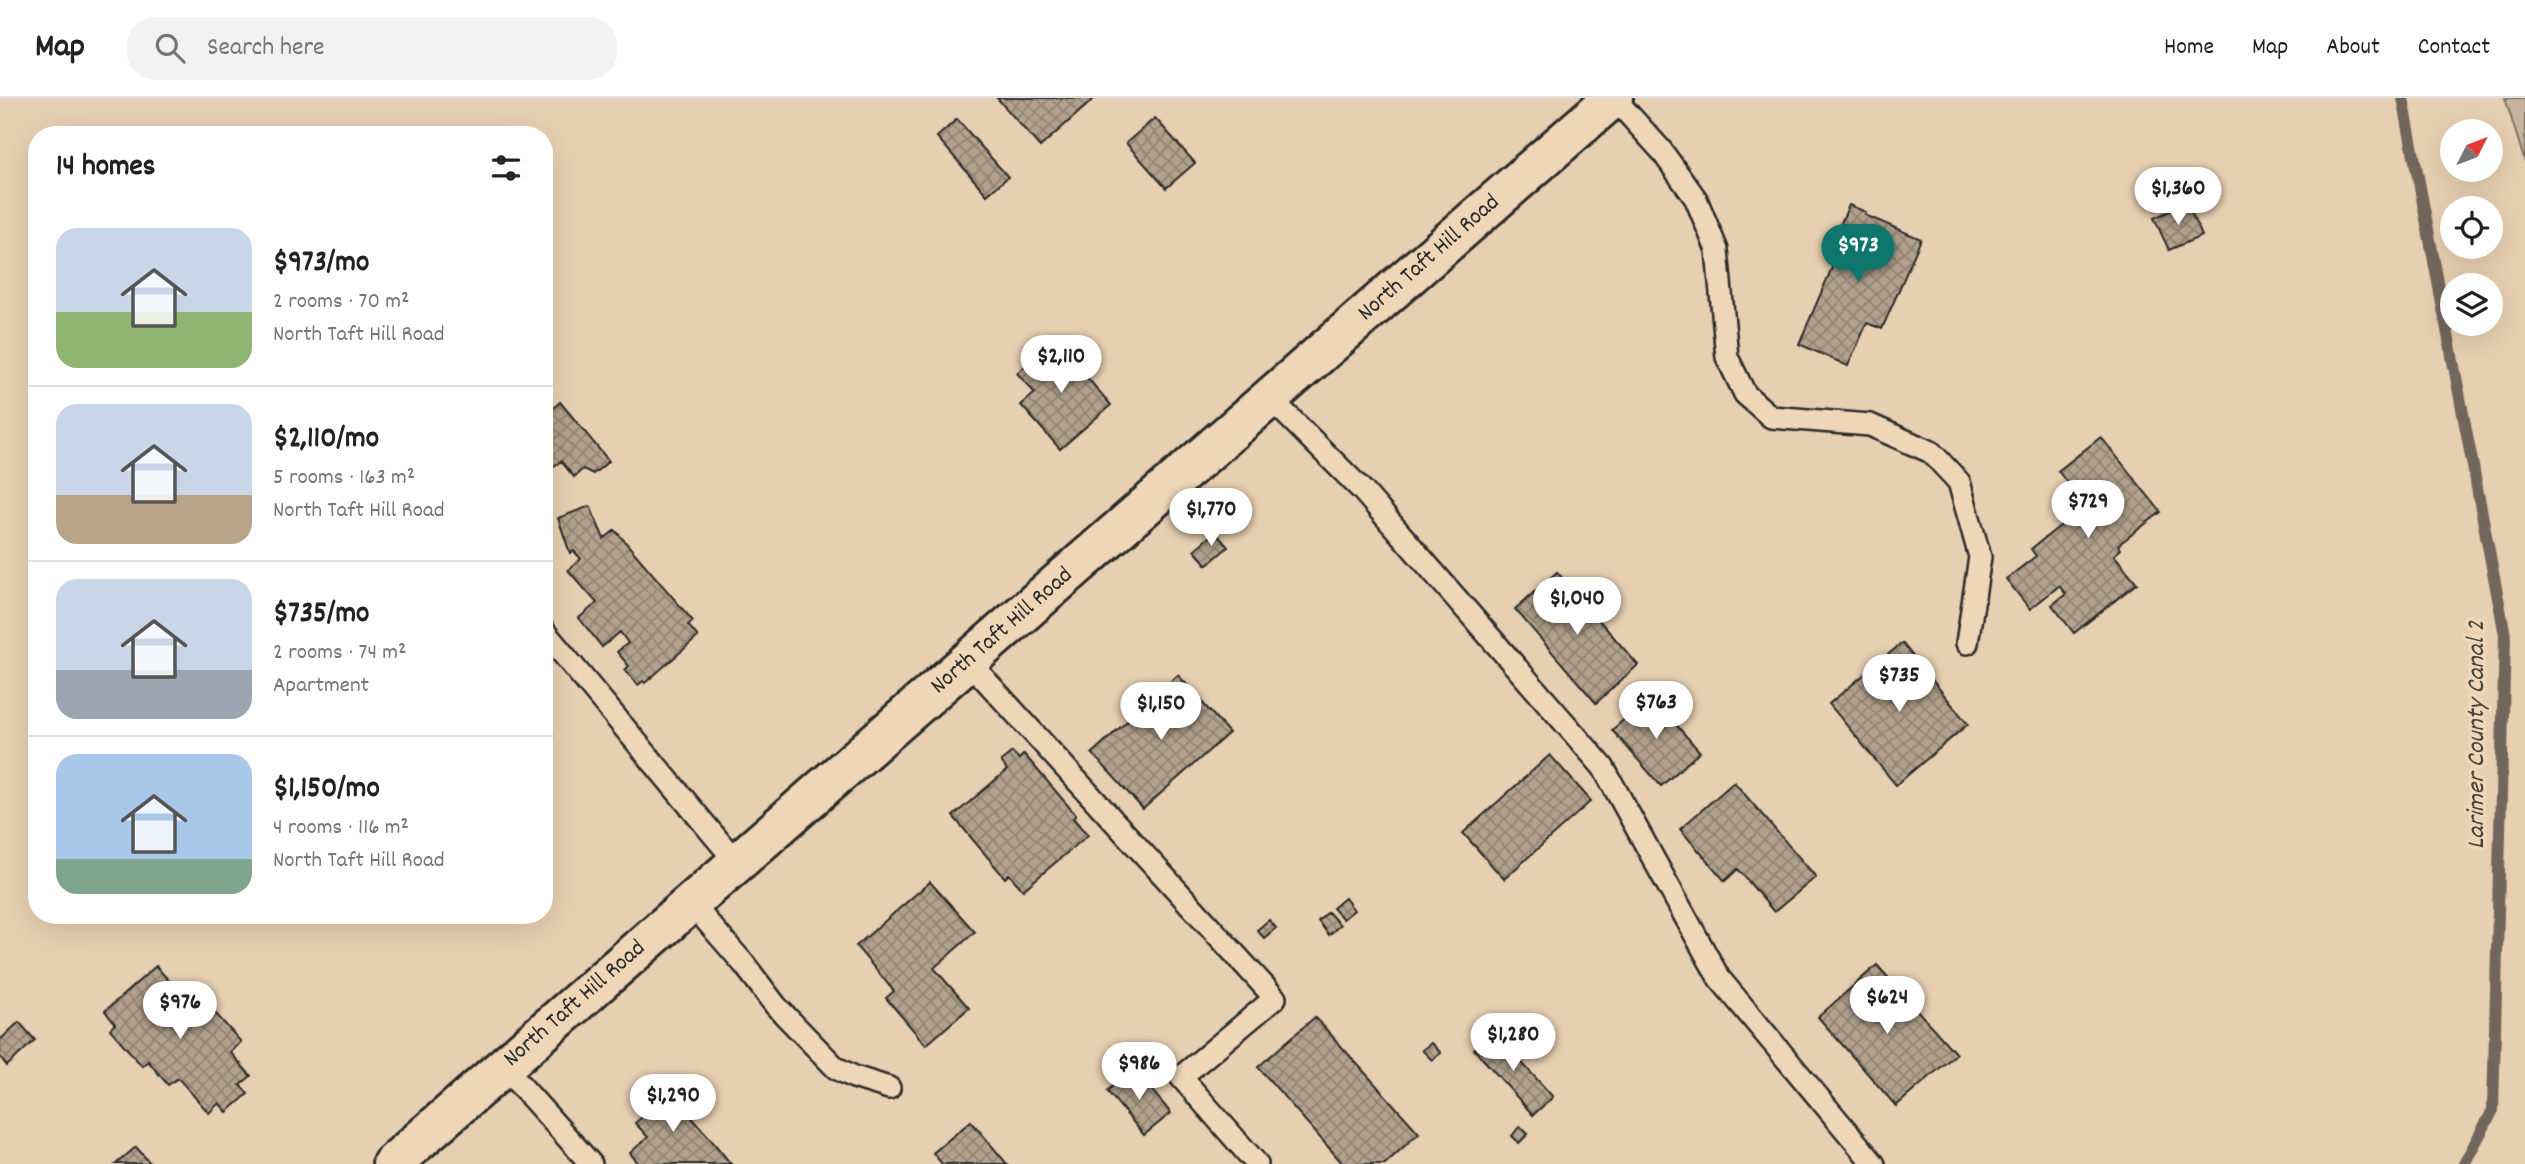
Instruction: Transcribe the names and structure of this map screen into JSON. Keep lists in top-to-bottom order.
{
  "streets": {
    "main road": ["North Taft Hill Road"]
  },
  "water": ["Larimer County Canal 2"],
  "north": "top right",
  "page": {
    "header": "Map",
    "search": "Search here",
    "nav": [
      "Home",
      "Map",
      "About",
      "Contact"
    ],
    "heading": "14 homes",
    "price": [
      "$1,360",
      "$973",
      "$2,110",
      "$729",
      "$1,770",
      "$1,040",
      "$735",
      "$763",
      "$1,150",
      "$624",
      "$976",
      "$1,280",
      "$986",
      "$1,290"
    ],
    "list": [
      {
        "name": "$973/mo",
        "note": "2 rooms · 70 m² · North Taft Hill Road"
      },
      {
        "name": "$2,110/mo",
        "note": "5 rooms · 163 m² · North Taft Hill Road"
      },
      {
        "name": "$735/mo",
        "note": "2 rooms · 74 m² · Apartment"
      },
      {
        "name": "$1,150/mo",
        "note": "4 rooms · 116 m² · North Taft Hill Road"
      }
    ]
  }
}
